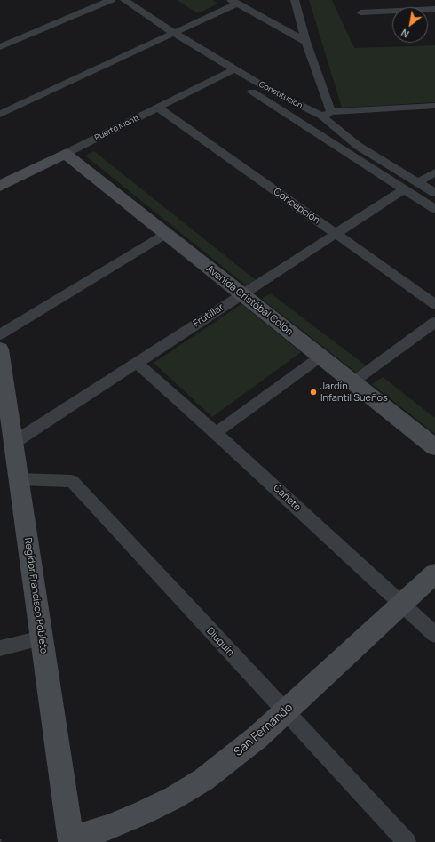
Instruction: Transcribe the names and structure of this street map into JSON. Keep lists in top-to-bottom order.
{
  "streets": {
    "street": [
      "Constitución",
      "Puerto Montt",
      "Concepción",
      "Avenida Cristóbal Colón",
      "Frutillar",
      "Cañete",
      "Regidor Francisco Poblete",
      "Diuquín",
      "San Fernando"
    ]
  },
  "crossings": [
    ["Constitución", "Puerto Montt"],
    ["Constitución", "Frutillar"],
    ["Puerto Montt", "Concepción"],
    ["Puerto Montt", "Avenida Cristóbal Colón"],
    ["Concepción", "Frutillar"],
    ["Avenida Cristóbal Colón", "Frutillar"],
    ["Frutillar", "Cañete"],
    ["Frutillar", "Regidor Francisco Poblete"],
    ["Cañete", "San Fernando"],
    ["Regidor Francisco Poblete", "Diuquín"],
    ["Regidor Francisco Poblete", "San Fernando"],
    ["Diuquín", "San Fernando"]
  ],
  "places": ["Jardín Infantil Sueños"],
  "north": "bottom left"
}
